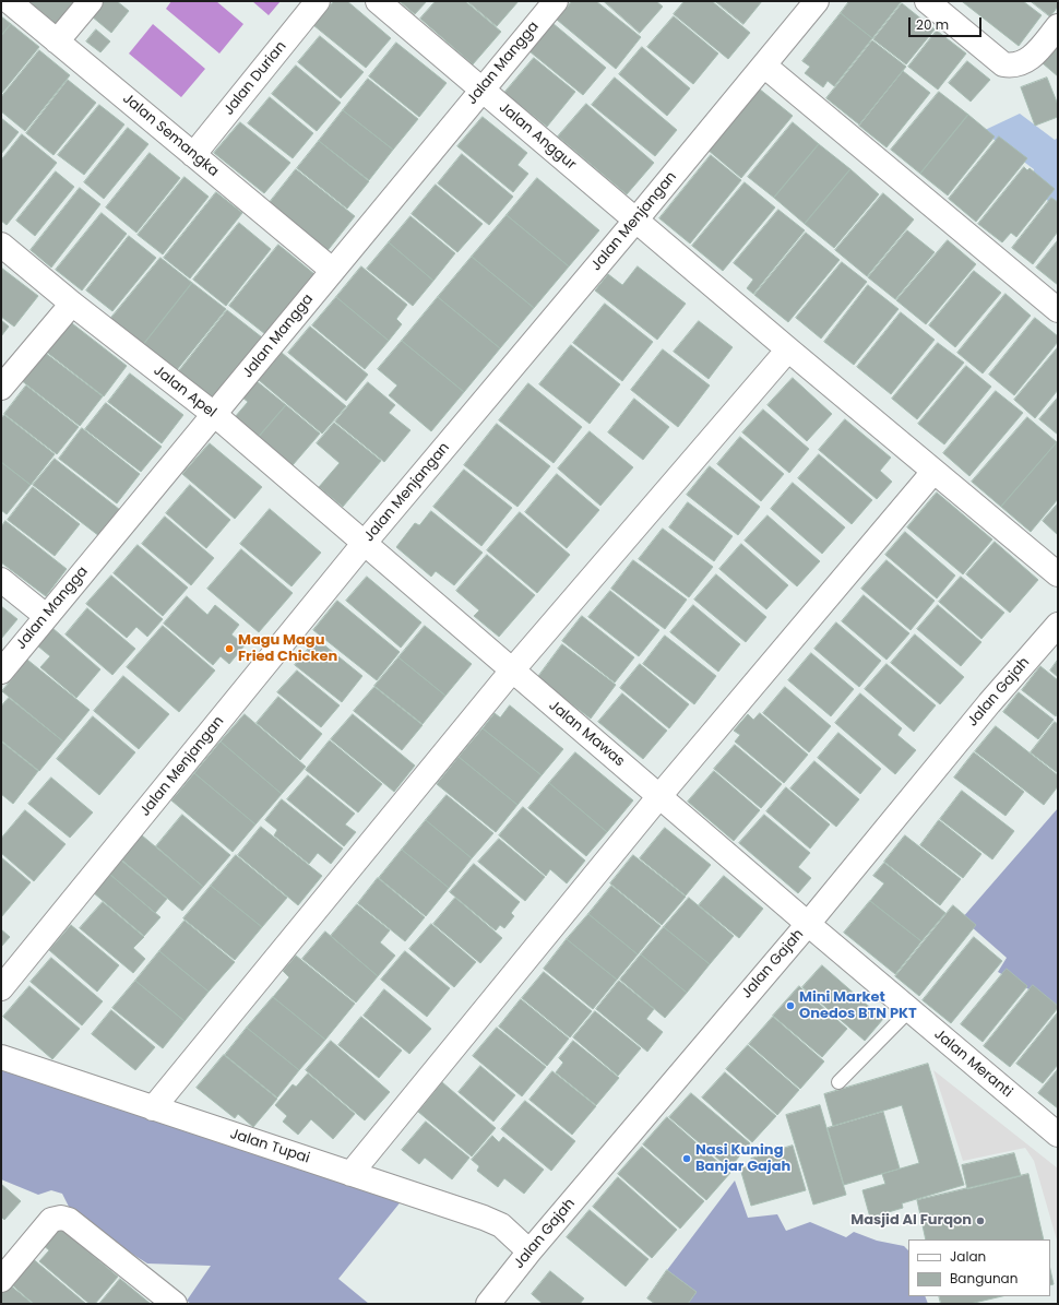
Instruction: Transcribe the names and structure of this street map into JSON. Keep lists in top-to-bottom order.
{
  "streets": {
    "street": [
      "Jalan Mangga",
      "Jalan Durian",
      "Jalan Semangka",
      "Jalan Anggur",
      "Jalan Menjangan",
      "Jalan Apel",
      "Jalan Gajah",
      "Jalan Mawas",
      "Jalan Meranti",
      "Jalan Tupai"
    ]
  },
  "crossings": [
    ["Jalan Mangga", "Jalan Semangka"],
    ["Jalan Mangga", "Jalan Anggur"],
    ["Jalan Mangga", "Jalan Apel"],
    ["Jalan Durian", "Jalan Semangka"],
    ["Jalan Anggur", "Jalan Menjangan"],
    ["Jalan Menjangan", "Jalan Apel"],
    ["Jalan Menjangan", "Jalan Mawas"],
    ["Jalan Apel", "Jalan Mawas"],
    ["Jalan Gajah", "Jalan Mawas"],
    ["Jalan Gajah", "Jalan Meranti"],
    ["Jalan Gajah", "Jalan Tupai"],
    ["Jalan Mawas", "Jalan Meranti"]
  ],
  "places": [
    "Magu Magu Fried Chicken",
    "Mini Market Onedos BTN PKT",
    "Nasi Kuning Banjar Gajah",
    "Masjid Al Furqon"
  ],
  "legend": ["Jalan", "Bangunan"],
  "scale_bar": "20 m"
}
